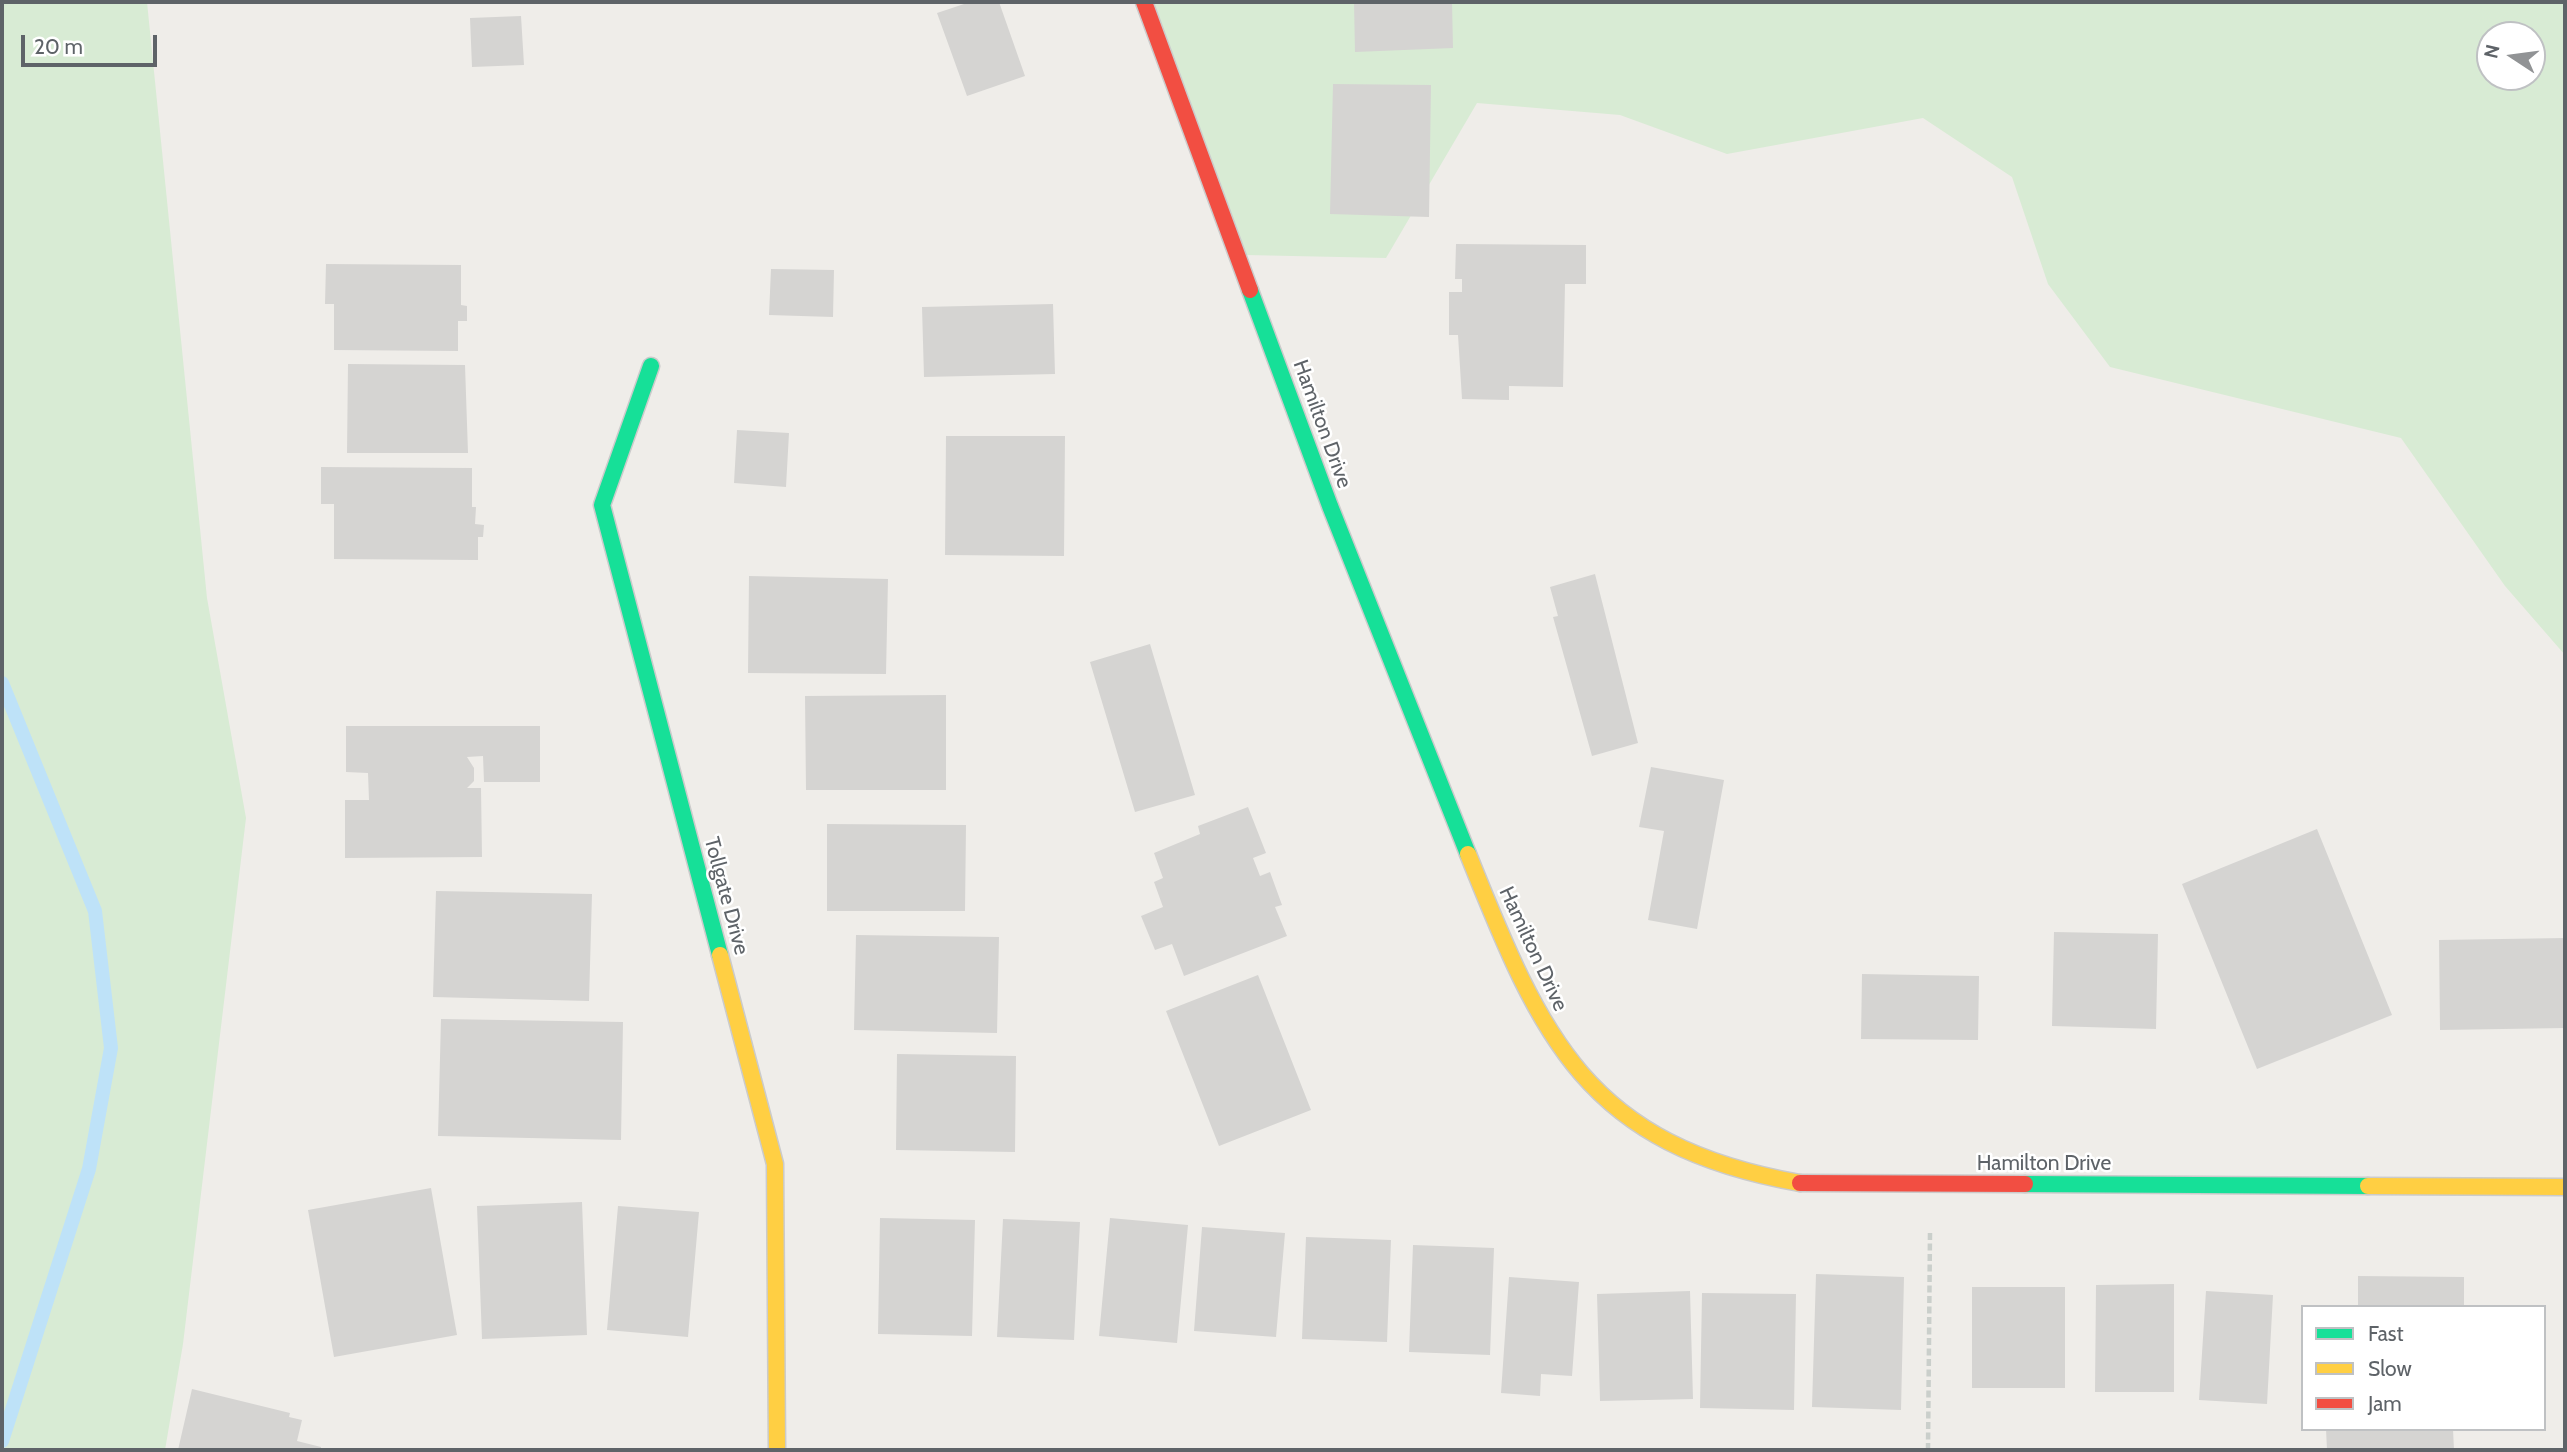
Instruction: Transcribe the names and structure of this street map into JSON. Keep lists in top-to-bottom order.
{
  "streets": {
    "street": ["Hamilton Drive", "Tollgate Drive"]
  },
  "legend": ["Fast", "Slow", "Jam"],
  "scale_bar": "20 m",
  "north": "left"
}
